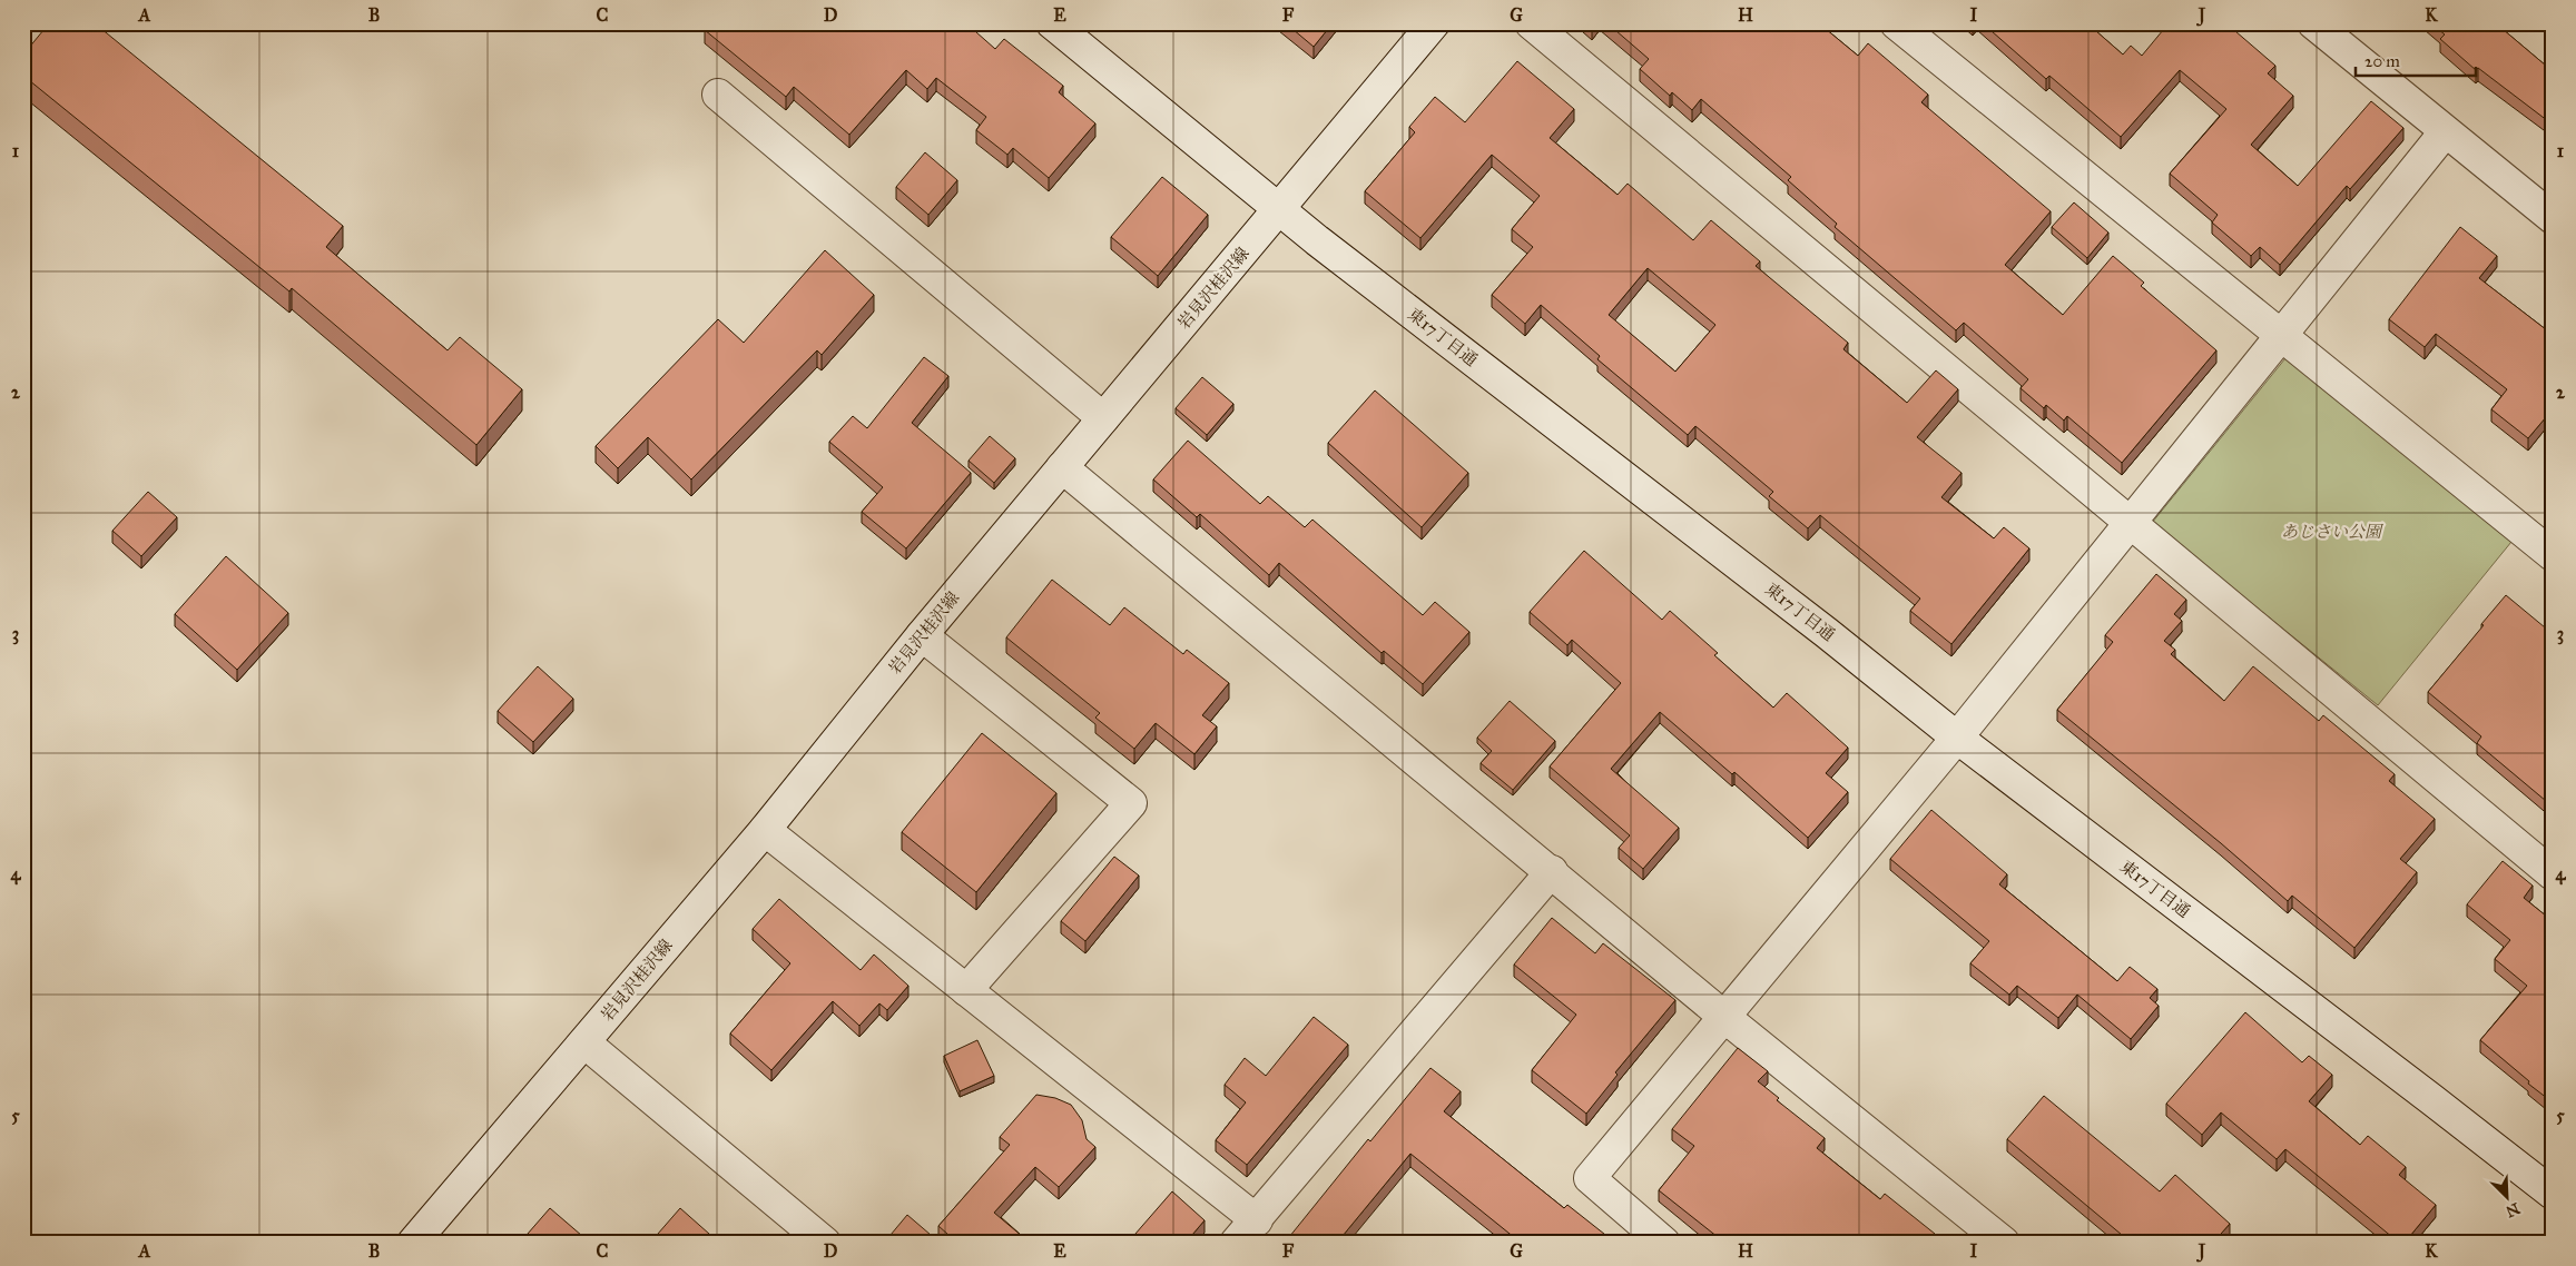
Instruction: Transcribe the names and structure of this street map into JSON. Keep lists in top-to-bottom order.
{
  "streets": {
    "street": ["岩見沢桂沢線", "東17丁目通"]
  },
  "crossings": [
    ["岩見沢桂沢線", "東17丁目通"]
  ],
  "parks": ["あじさい公園"],
  "scale_bar": "20 m",
  "north": "bottom right",
  "grid": {
    "columns": [
      "A",
      "B",
      "C",
      "D",
      "E",
      "F",
      "G",
      "H",
      "I",
      "J",
      "K"
    ],
    "rows": [
      "1",
      "2",
      "3",
      "4",
      "5"
    ]
  }
}
